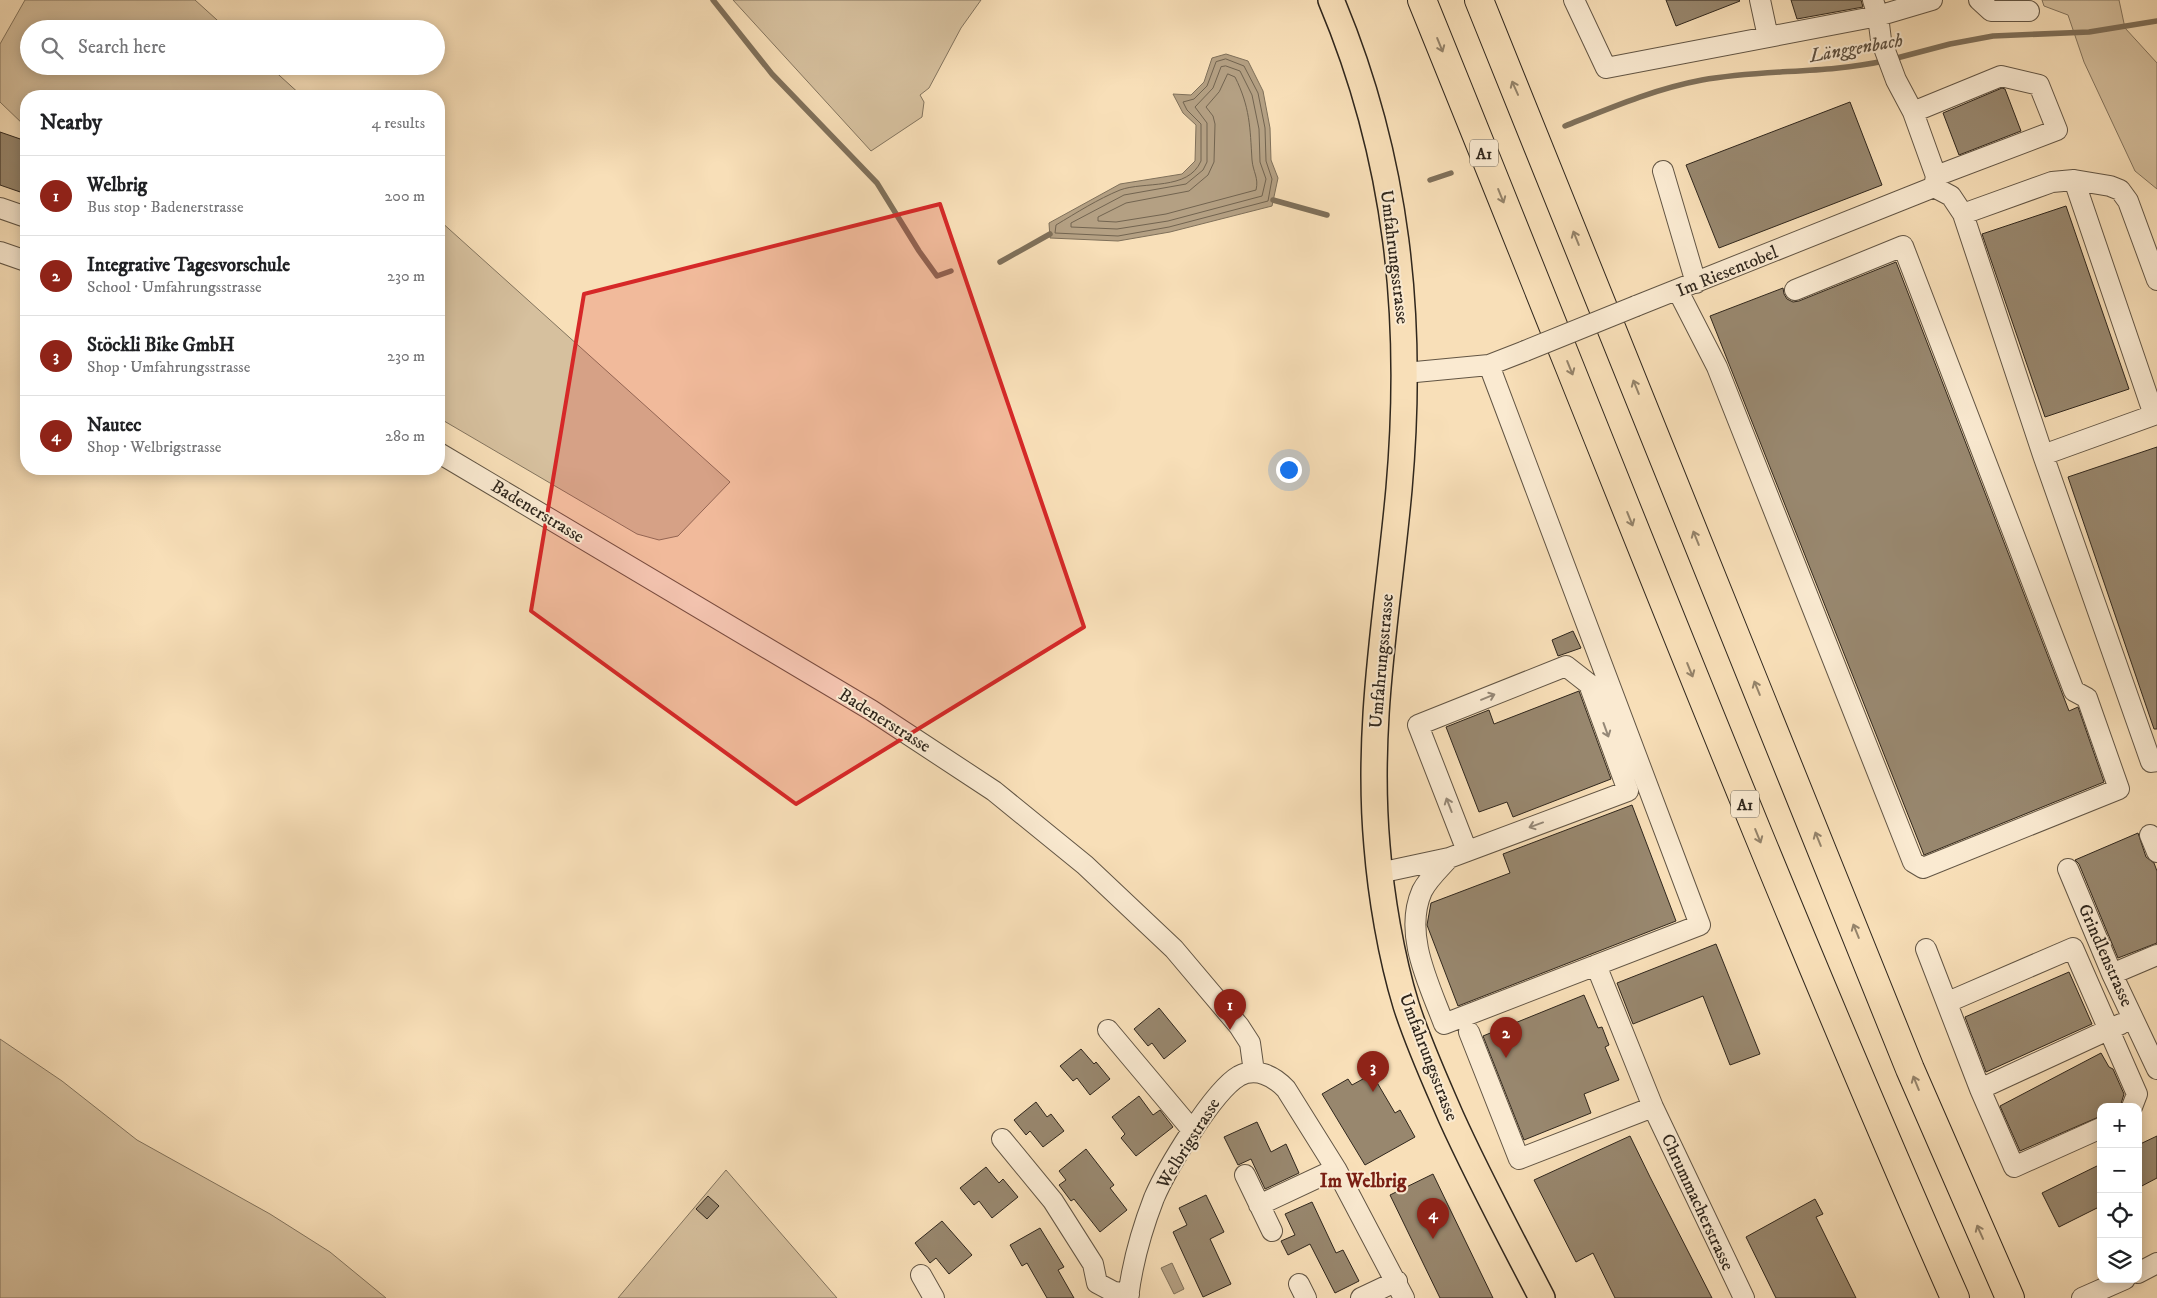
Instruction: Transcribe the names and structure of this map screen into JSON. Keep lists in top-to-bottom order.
{
  "streets": {
    "highway": ["A1"],
    "main road": ["Umfahrungsstrasse"],
    "street": [
      "Im Riesentobel",
      "Badenerstrasse",
      "Grindlenstrasse",
      "Welbrigstrasse",
      "Chrummacherstrasse"
    ]
  },
  "crossings": [
    ["Umfahrungsstrasse", "Im Riesentobel"],
    ["Badenerstrasse", "Welbrigstrasse"]
  ],
  "districts": ["Im Welbrig"],
  "water": ["Länggenbach"],
  "page": {
    "search": "Search here",
    "heading": ["Nearby", "4 results"],
    "list": [
      {
        "mark": "1",
        "name": "Welbrig",
        "note": "Bus stop · Badenerstrasse",
        "value": "200 m"
      },
      {
        "mark": "2",
        "name": "Integrative Tagesvorschule",
        "note": "School · Umfahrungsstrasse",
        "value": "230 m"
      },
      {
        "mark": "3",
        "name": "Stöckli Bike GmbH",
        "note": "Shop · Umfahrungsstrasse",
        "value": "230 m"
      },
      {
        "mark": "4",
        "name": "Nautec",
        "note": "Shop · Welbrigstrasse",
        "value": "280 m"
      }
    ],
    "pins": [
      "1",
      "2",
      "3",
      "4"
    ],
    "map_buttons": ["+", "−"]
  }
}
